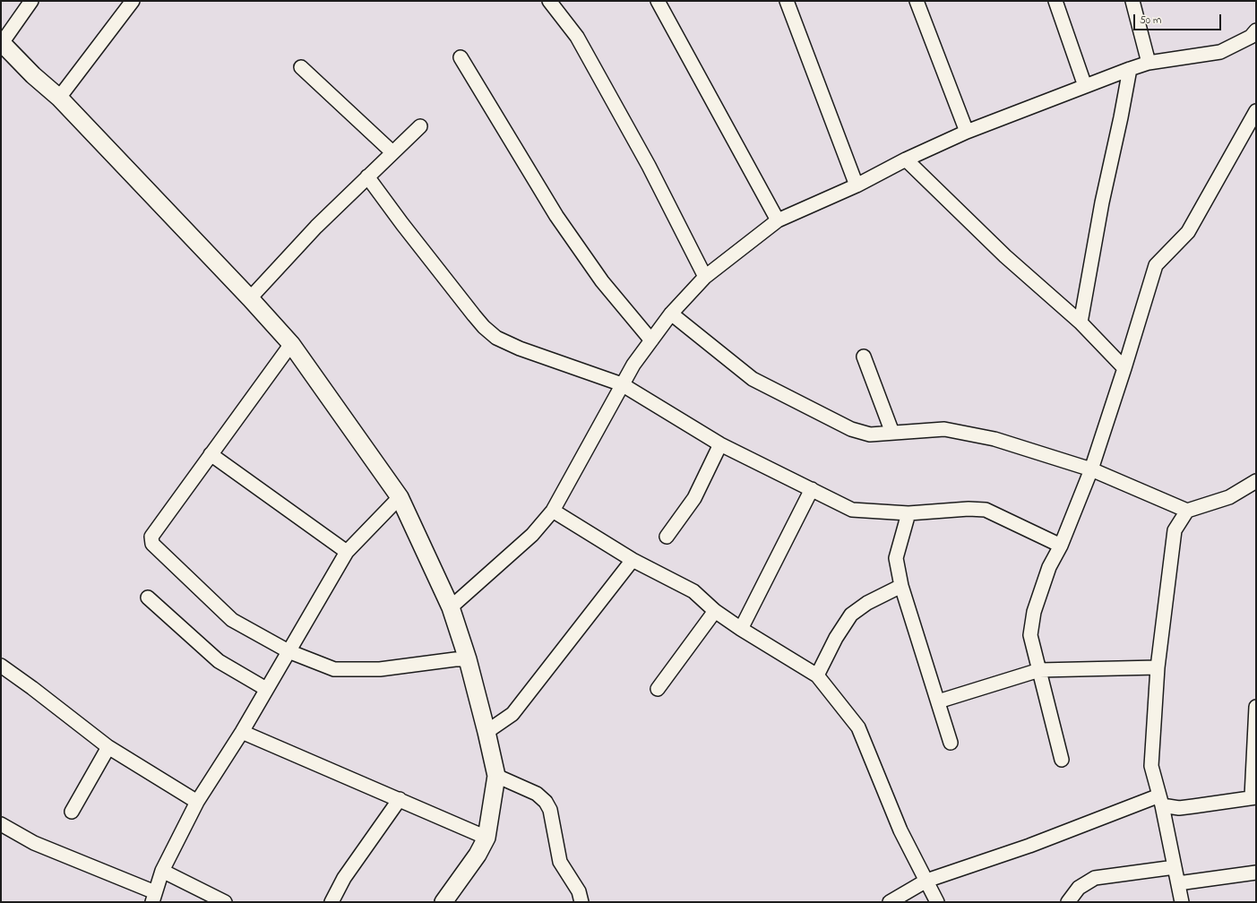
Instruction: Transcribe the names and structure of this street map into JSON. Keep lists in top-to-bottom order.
{
  "scale_bar": "50 m"
}
